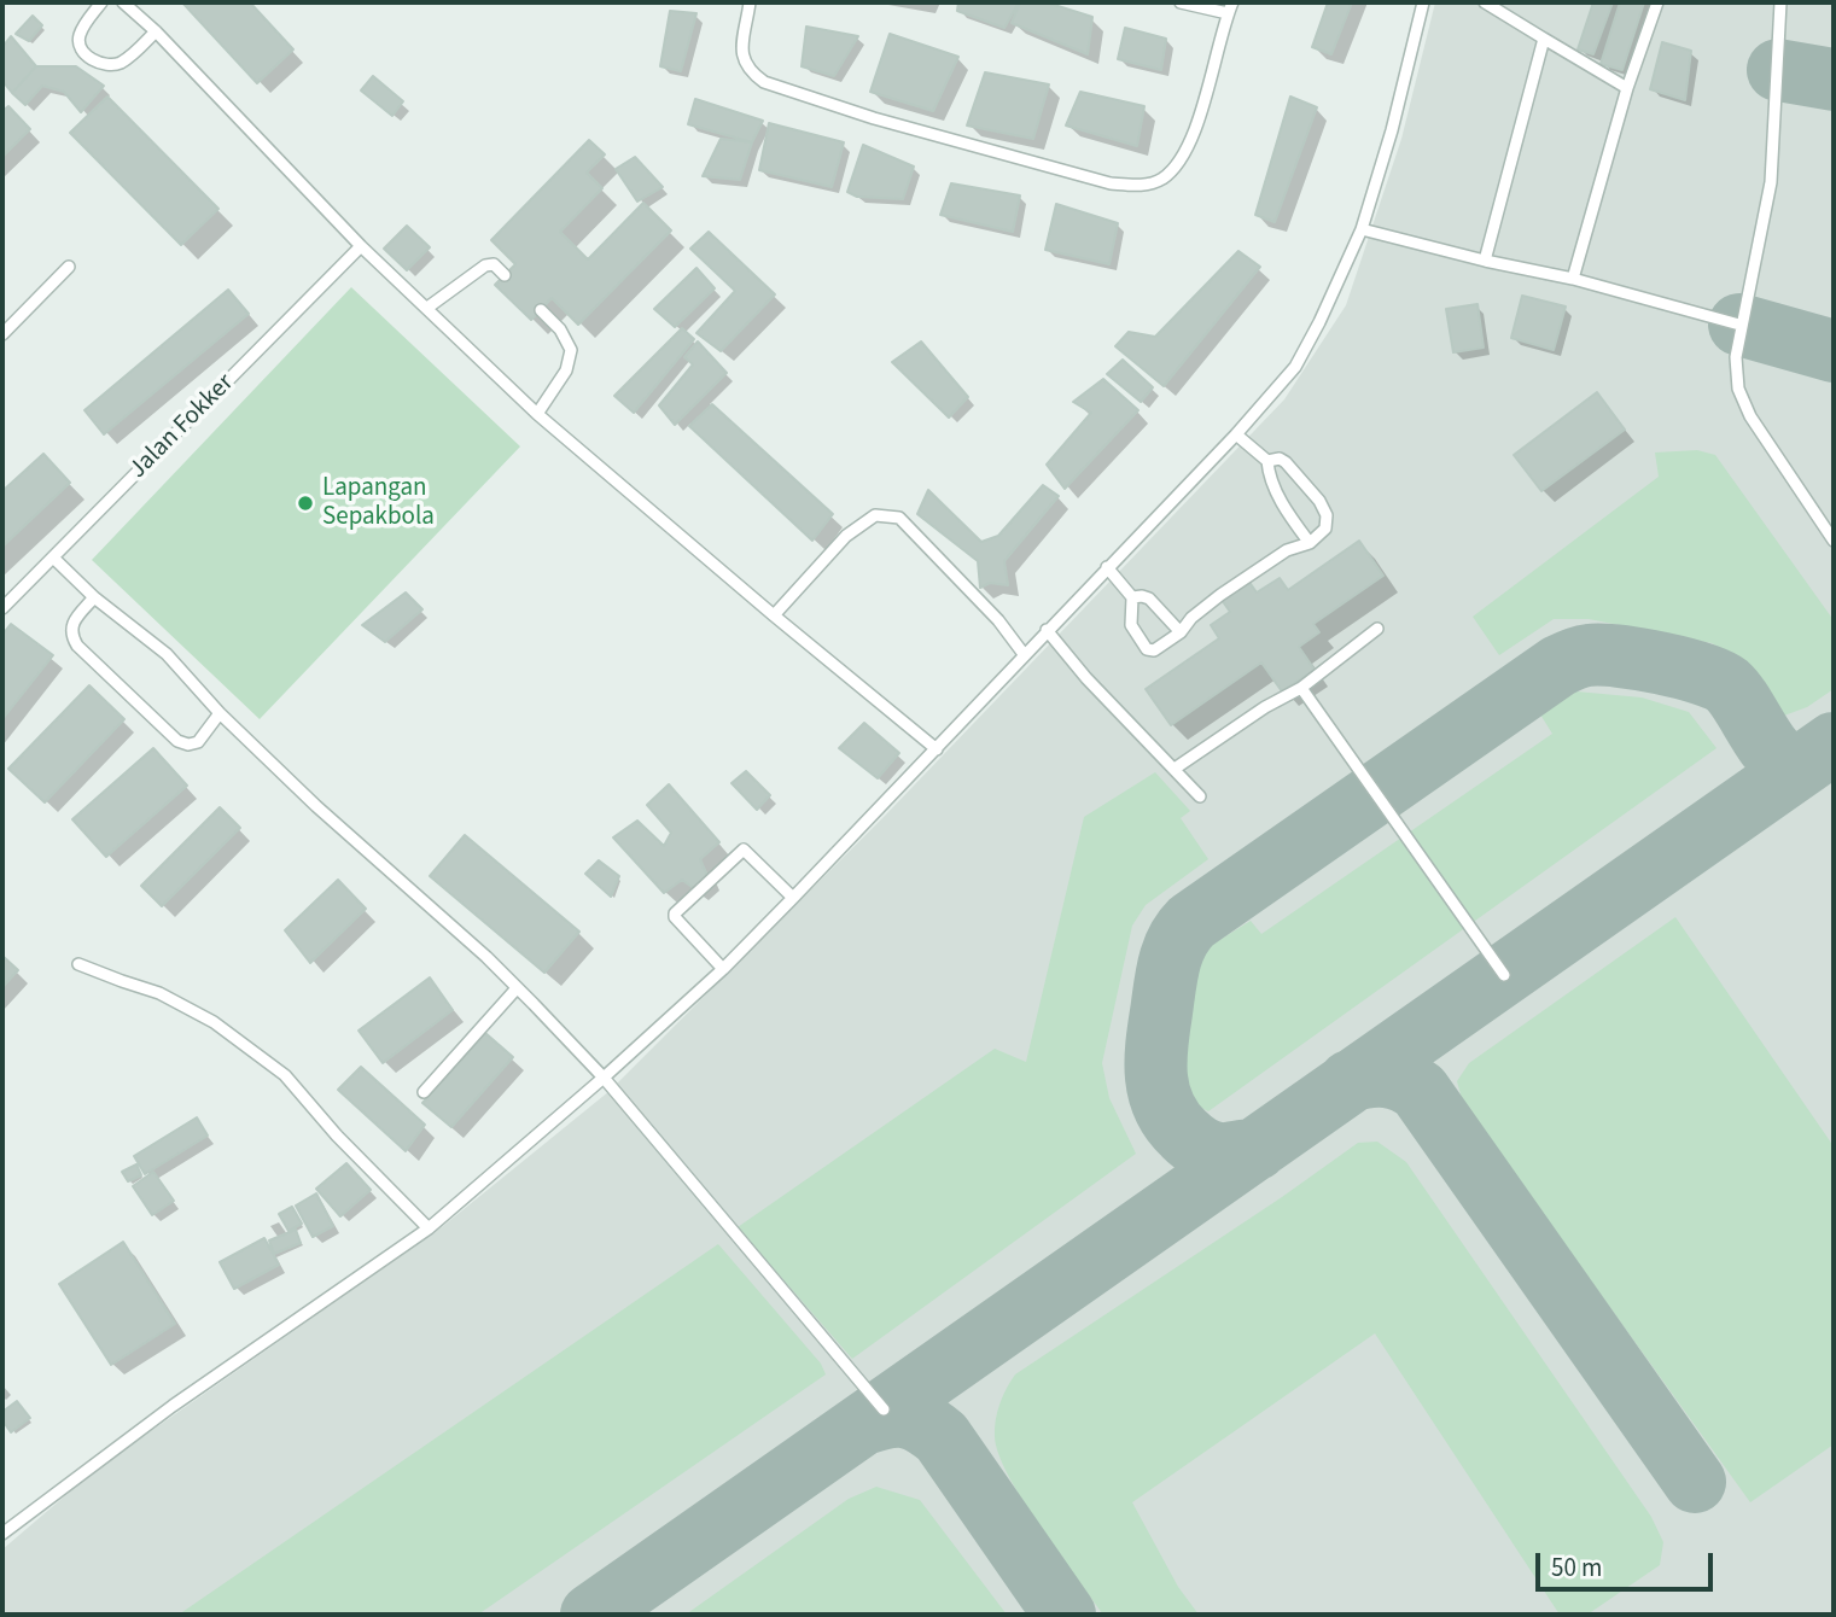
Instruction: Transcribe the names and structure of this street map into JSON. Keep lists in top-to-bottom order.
{
  "streets": {
    "lane": ["Jalan Fokker"]
  },
  "places": ["Lapangan Sepakbola"],
  "scale_bar": "50 m"
}
